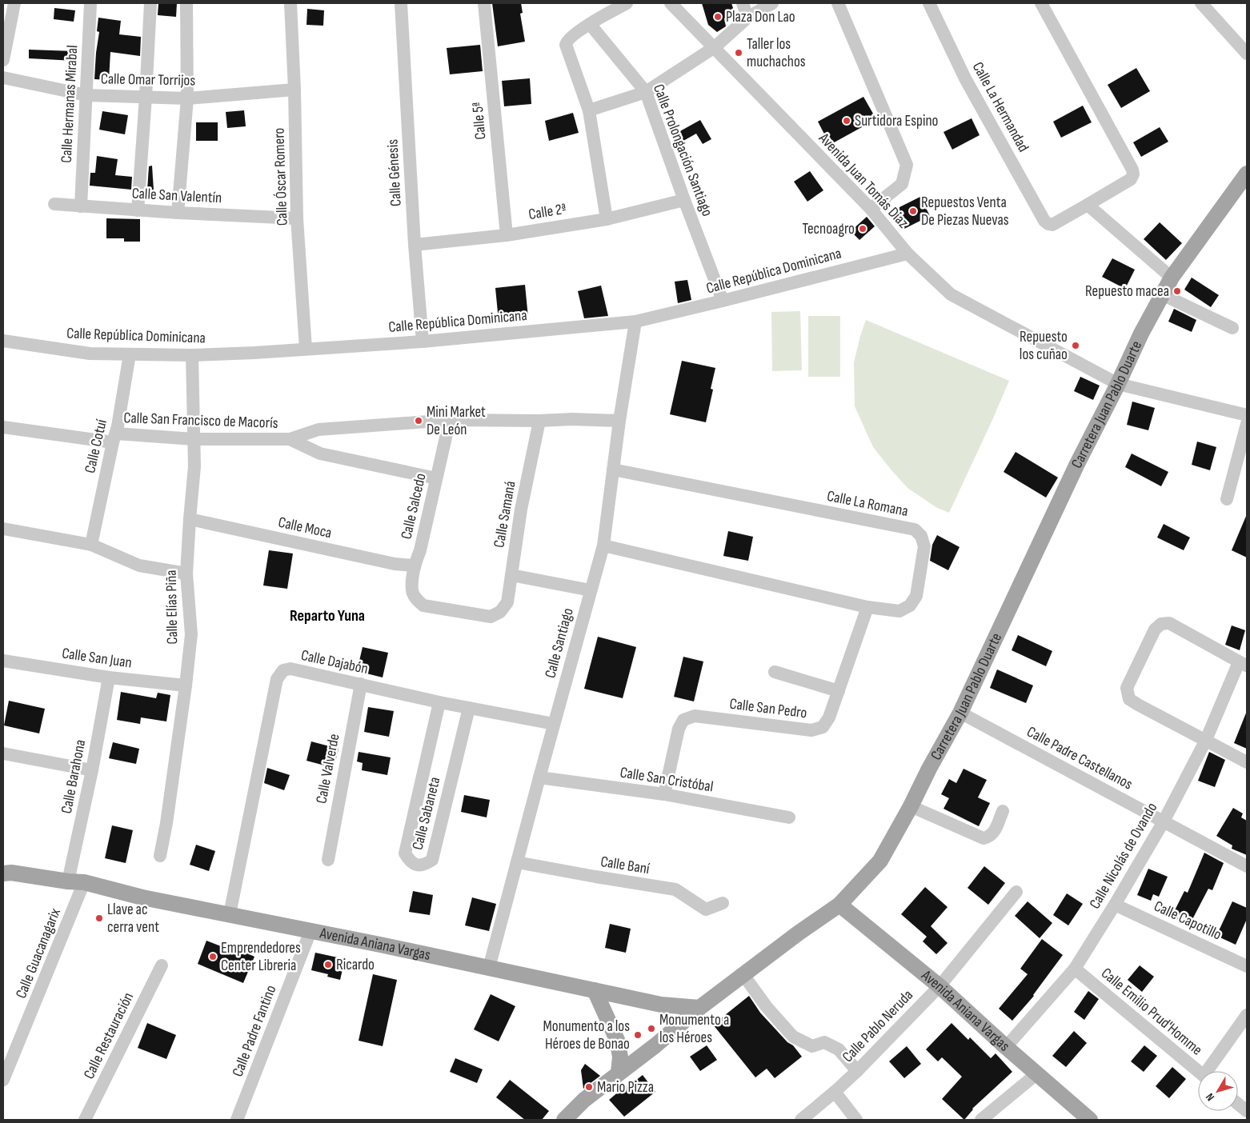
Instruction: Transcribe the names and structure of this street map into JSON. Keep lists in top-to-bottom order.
{
  "streets": {
    "main road": ["Carretera Juan Pablo Duarte", "Avenida Aniana Vargas"],
    "street": [
      "Calle Omar Torrijos",
      "Calle Hermanas Mirabal",
      "Calle La Hermandad",
      "Calle 5ª",
      "Calle Prolongación Santiago",
      "Calle Génesis",
      "Calle Óscar Romero",
      "Avenida Juan Tomás Díaz",
      "Calle San Valentín",
      "Calle 2ª",
      "Calle República Dominicana",
      "Calle San Francisco de Macorís",
      "Calle Cotuí",
      "Calle La Romana",
      "Calle Salcedo",
      "Calle Samaná",
      "Calle Moca",
      "Calle Elías Piña",
      "Calle Santiago",
      "Calle San Juan",
      "Calle Dajabón",
      "Calle San Pedro",
      "Calle Padre Castellanos",
      "Calle Valverde",
      "Calle Barahona",
      "Calle San Cristóbal",
      "Calle Sabaneta",
      "Calle Nicolás de Ovando",
      "Calle Baní",
      "Calle Capotillo",
      "Calle Guacanagarix",
      "Calle Emilio Prud'Homme",
      "Calle Pablo Neruda",
      "Calle Padre Fantino",
      "Calle Restauración"
    ]
  },
  "crossings": [
    ["Calle Omar Torrijos", "Calle Hermanas Mirabal"],
    ["Calle Omar Torrijos", "Calle Óscar Romero"],
    ["Calle Hermanas Mirabal", "Calle San Valentín"],
    ["Calle 5ª", "Calle 2ª"],
    ["Calle Prolongación Santiago", "Calle 2ª"],
    ["Calle Prolongación Santiago", "Calle República Dominicana"],
    ["Calle Génesis", "Calle 2ª"],
    ["Calle Génesis", "Calle República Dominicana"],
    ["Calle Óscar Romero", "Calle San Valentín"],
    ["Calle Óscar Romero", "Calle República Dominicana"],
    ["Avenida Juan Tomás Díaz", "Calle República Dominicana"],
    ["Avenida Juan Tomás Díaz", "Carretera Juan Pablo Duarte"],
    ["Calle República Dominicana", "Calle Cotuí"],
    ["Calle República Dominicana", "Calle Elías Piña"],
    ["Calle República Dominicana", "Calle Santiago"],
    ["Carretera Juan Pablo Duarte", "Calle Padre Castellanos"],
    ["Carretera Juan Pablo Duarte", "Avenida Aniana Vargas"],
    ["Calle San Francisco de Macorís", "Calle Cotuí"],
    ["Calle San Francisco de Macorís", "Calle Salcedo"],
    ["Calle San Francisco de Macorís", "Calle Samaná"],
    ["Calle San Francisco de Macorís", "Calle Elías Piña"],
    ["Calle San Francisco de Macorís", "Calle Santiago"],
    ["Calle La Romana", "Calle Santiago"],
    ["Calle La Romana", "Calle San Pedro"],
    ["Calle Salcedo", "Calle Samaná"],
    ["Calle Salcedo", "Calle Moca"],
    ["Calle Moca", "Calle Elías Piña"],
    ["Calle Elías Piña", "Calle San Juan"],
    ["Calle Santiago", "Calle Dajabón"],
    ["Calle Santiago", "Calle San Cristóbal"],
    ["Calle Santiago", "Calle Baní"],
    ["Calle Santiago", "Avenida Aniana Vargas"],
    ["Calle San Juan", "Calle Barahona"],
    ["Calle Dajabón", "Calle Valverde"],
    ["Calle Dajabón", "Calle Sabaneta"],
    ["Calle Dajabón", "Avenida Aniana Vargas"],
    ["Calle San Pedro", "Calle San Cristóbal"],
    ["Calle Padre Castellanos", "Calle Nicolás de Ovando"],
    ["Calle Barahona", "Avenida Aniana Vargas"],
    ["Calle Nicolás de Ovando", "Calle Capotillo"],
    ["Calle Nicolás de Ovando", "Avenida Aniana Vargas"],
    ["Calle Nicolás de Ovando", "Calle Emilio Prud'Homme"],
    ["Avenida Aniana Vargas", "Calle Guacanagarix"],
    ["Avenida Aniana Vargas", "Calle Pablo Neruda"],
    ["Avenida Aniana Vargas", "Calle Padre Fantino"]
  ],
  "districts": ["Reparto Yuna"],
  "places": [
    "Plaza Don Lao",
    "Taller los muchachos",
    "Surtidora Espino",
    "Repuestos Venta De Piezas Nuevas",
    "Tecnoagro",
    "Repuesto macea",
    "Repuesto los cuñao",
    "Mini Market De León",
    "Llave ac cerra vent",
    "Emprendedores Center Libreria",
    "Ricardo",
    "Monumento a los Héroes",
    "Monumento a los Héroes de Bonao",
    "Mario Pizza"
  ],
  "north": "bottom left"
}
